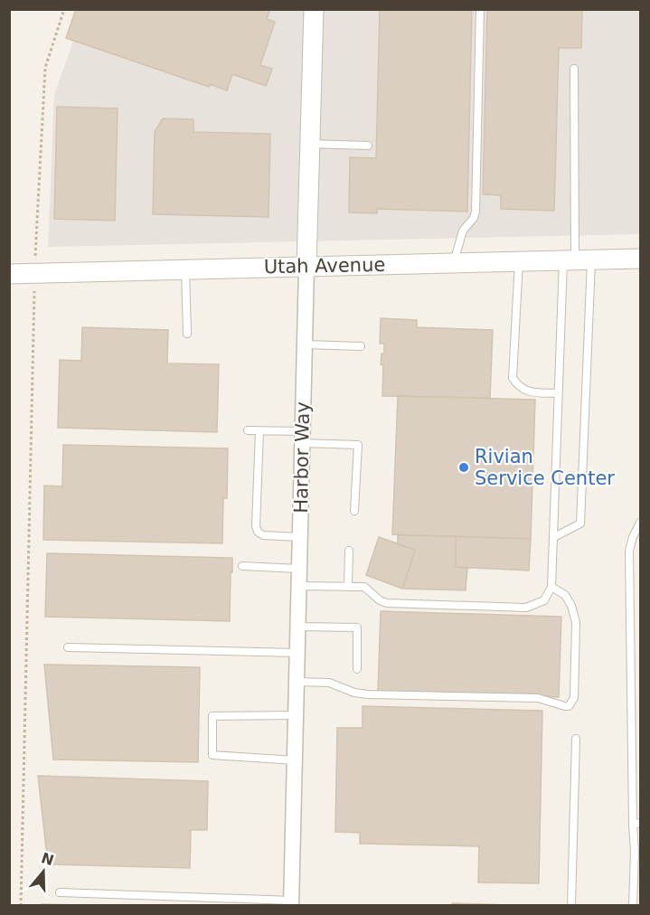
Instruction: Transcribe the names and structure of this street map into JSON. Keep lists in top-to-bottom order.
{
  "streets": {
    "street": ["Utah Avenue", "Harbor Way"]
  },
  "crossings": [
    ["Utah Avenue", "Harbor Way"]
  ],
  "places": ["Rivian Service Center"],
  "north": "top"
}
